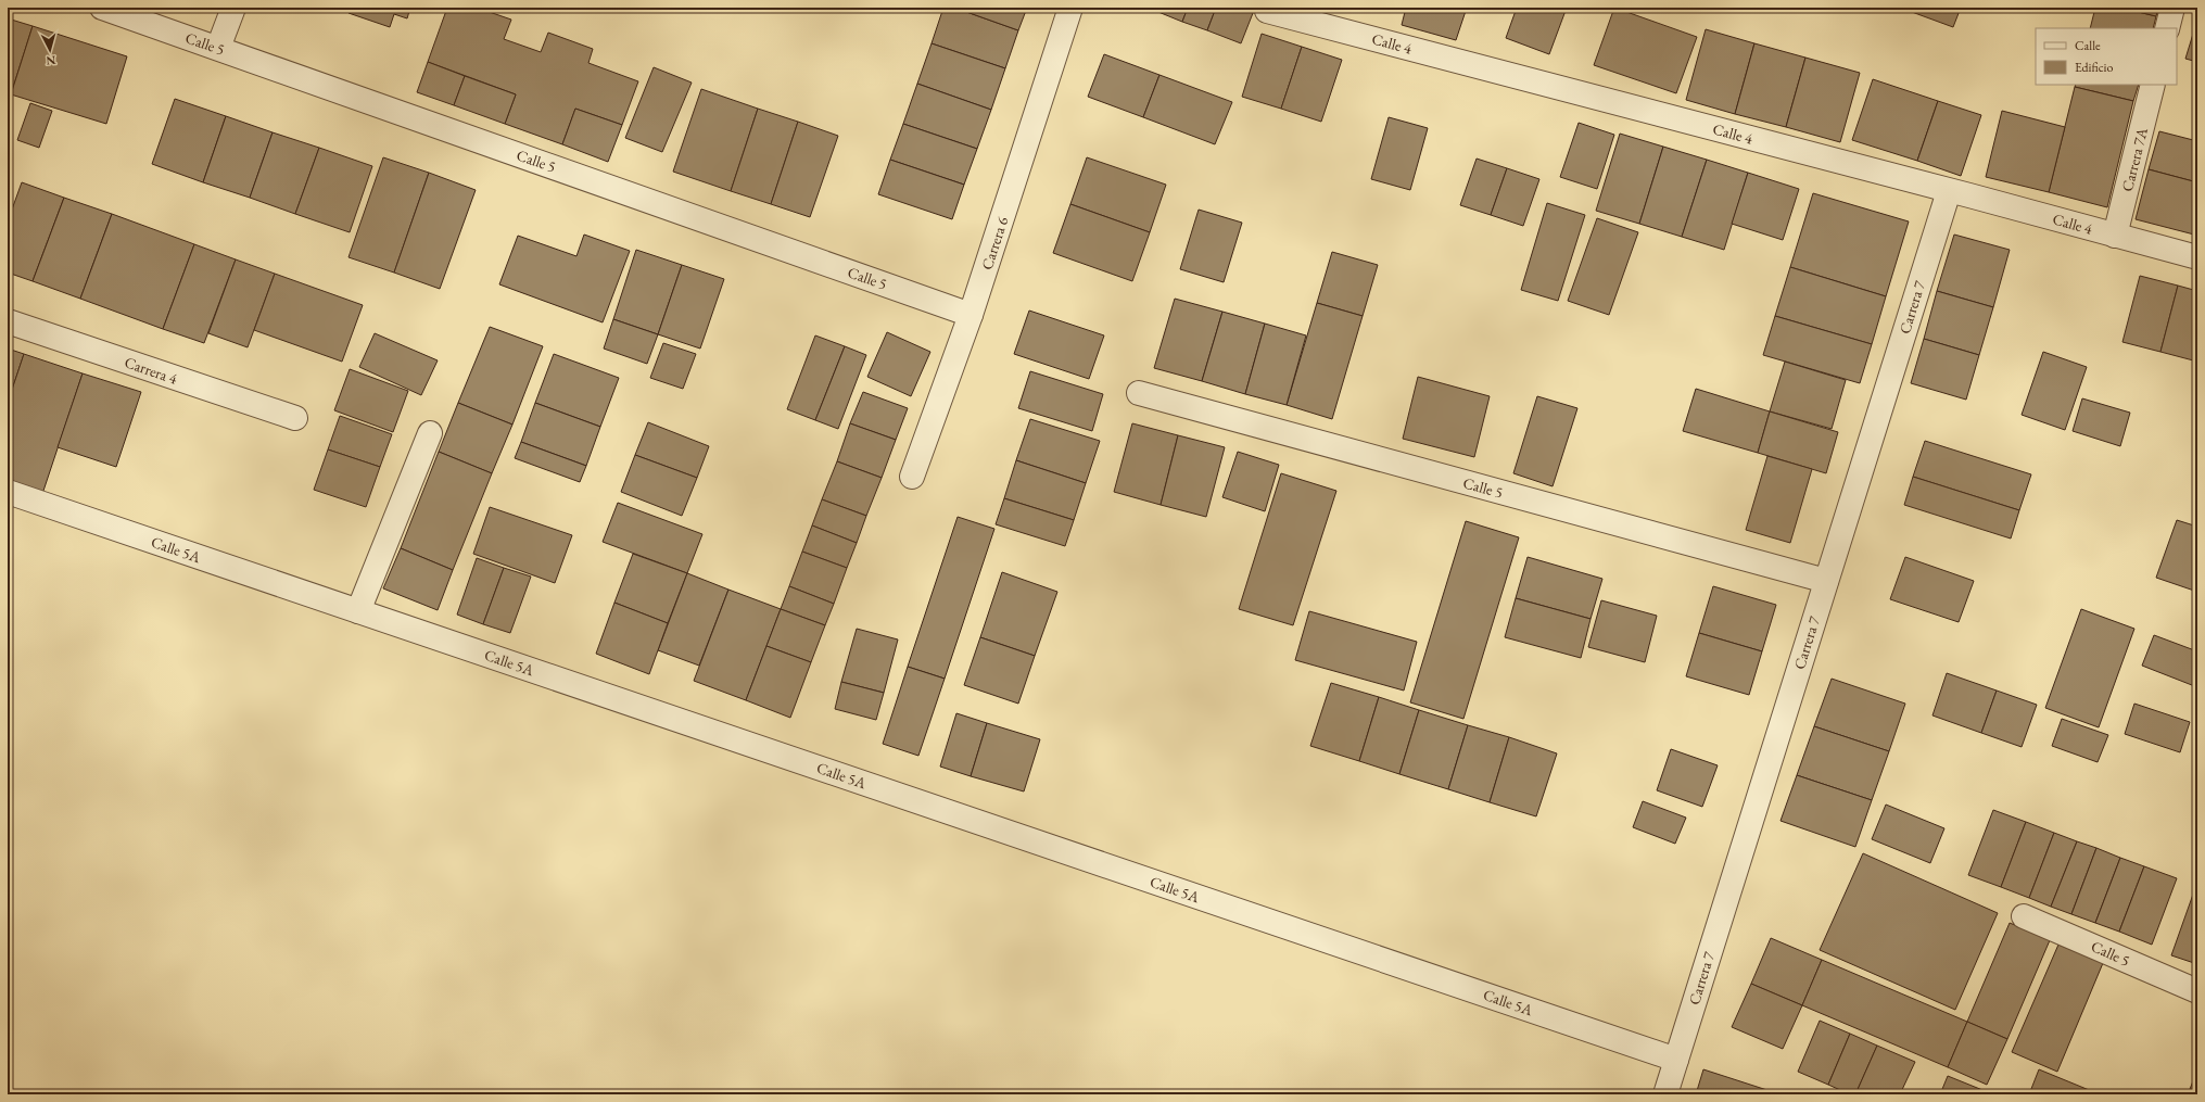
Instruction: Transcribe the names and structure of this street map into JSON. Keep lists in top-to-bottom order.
{
  "streets": {
    "street": [
      "Calle 5",
      "Calle 4",
      "Carrera 7A",
      "Carrera 6",
      "Carrera 7",
      "Carrera 4",
      "Calle 5A"
    ]
  },
  "crossings": [
    ["Calle 5", "Carrera 6"],
    ["Calle 5", "Carrera 7"],
    ["Calle 4", "Carrera 7A"],
    ["Calle 4", "Carrera 7"],
    ["Carrera 7", "Calle 5A"]
  ],
  "legend": ["Calle", "Edificio"],
  "north": "bottom"
}
